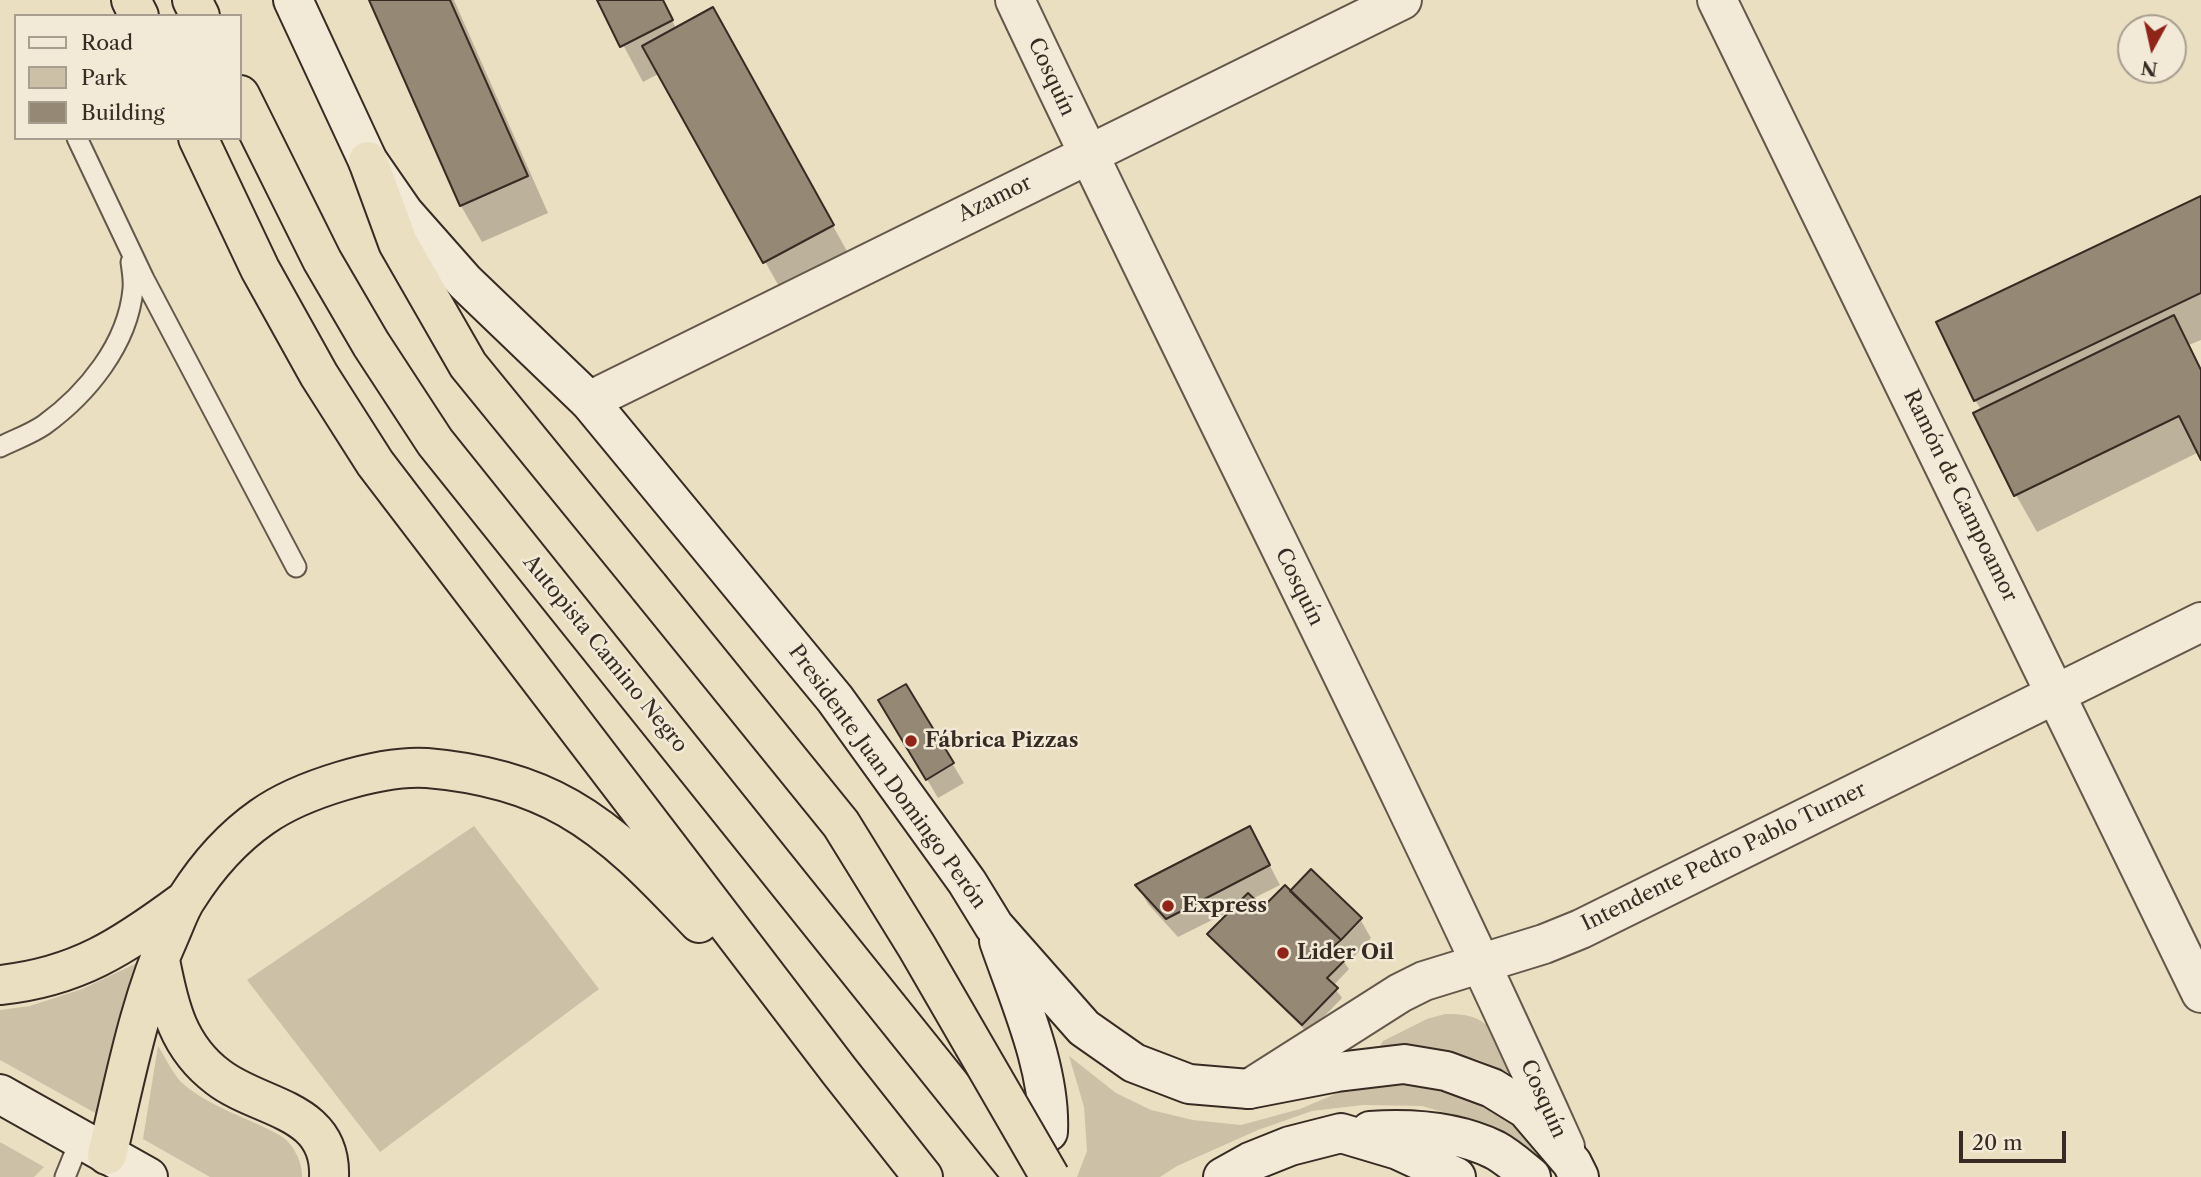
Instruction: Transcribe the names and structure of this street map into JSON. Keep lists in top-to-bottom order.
{
  "streets": {
    "highway": ["Autopista Camino Negro"],
    "street": [
      "Cosquín",
      "Azamor",
      "Ramón de Campoamor",
      "Presidente Juan Domingo Perón",
      "Intendente Pedro Pablo Turner"
    ]
  },
  "crossings": [
    ["Cosquín", "Azamor"],
    ["Cosquín", "Presidente Juan Domingo Perón"],
    ["Cosquín", "Intendente Pedro Pablo Turner"],
    ["Azamor", "Presidente Juan Domingo Perón"],
    ["Ramón de Campoamor", "Intendente Pedro Pablo Turner"],
    ["Presidente Juan Domingo Perón", "Intendente Pedro Pablo Turner"]
  ],
  "places": ["Fábrica Pizzas", "Express", "Lider Oil"],
  "legend": ["Road", "Park", "Building"],
  "scale_bar": "20 m",
  "north": "bottom"
}
